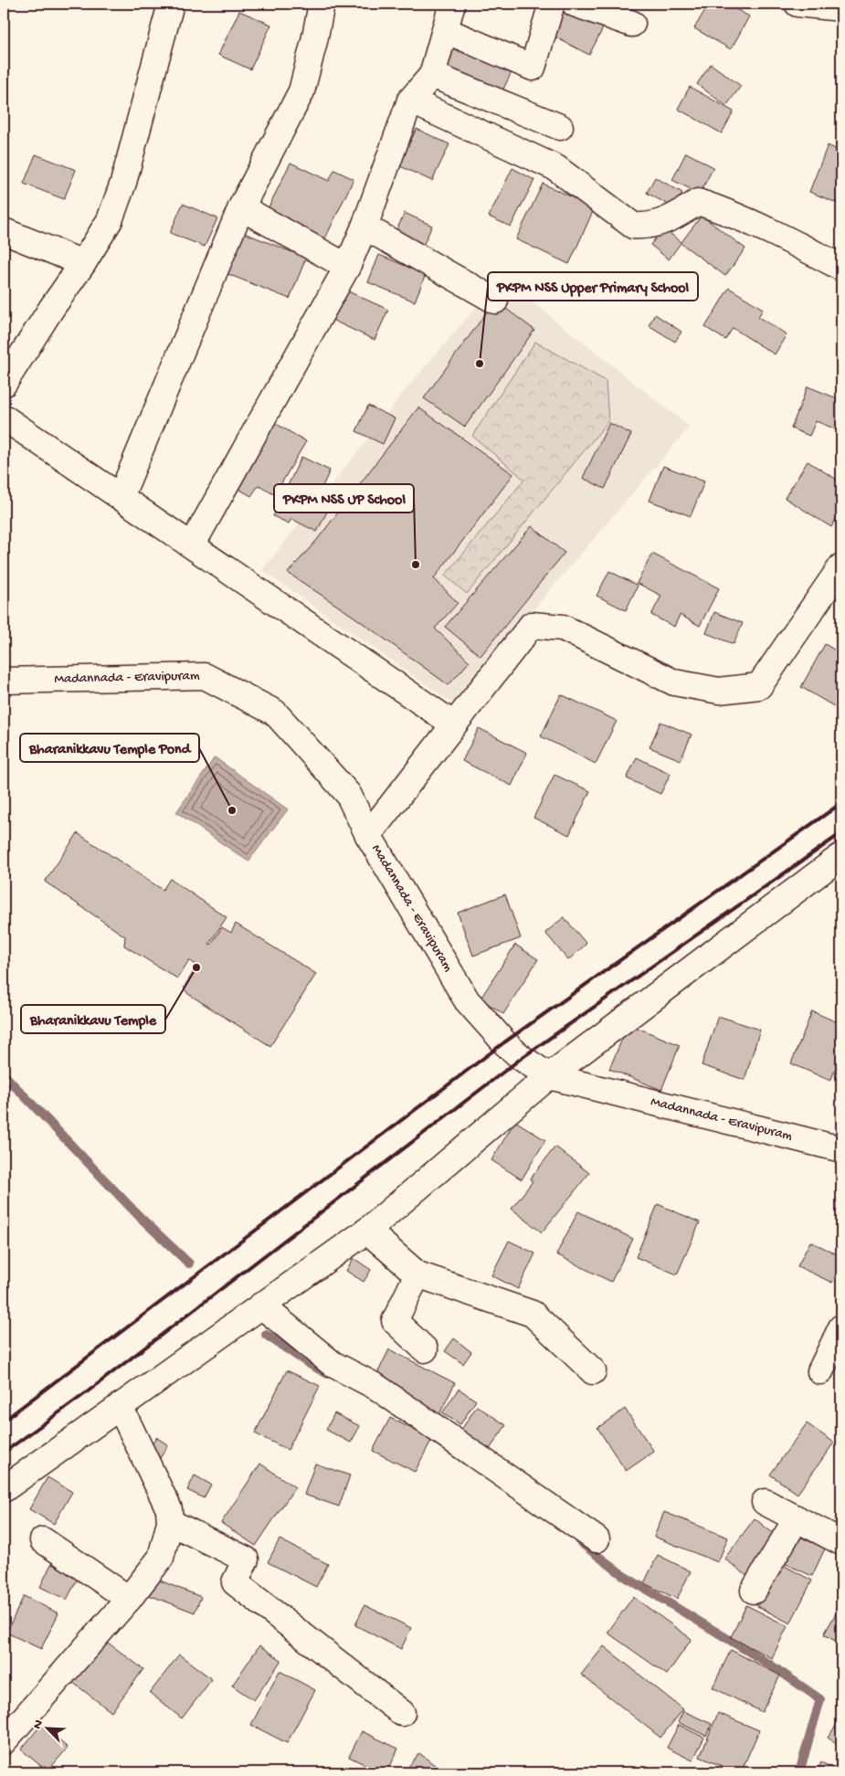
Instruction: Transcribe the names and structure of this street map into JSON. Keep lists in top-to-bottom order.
{
  "streets": {
    "street": ["Madannada - Eravipuram"]
  },
  "places": [
    "PKPM NSS Upper Primary School",
    "PKPM NSS UP School",
    "Bharanikkavu Temple Pond",
    "Bharanikkavu Temple"
  ],
  "north": "top left"
}
